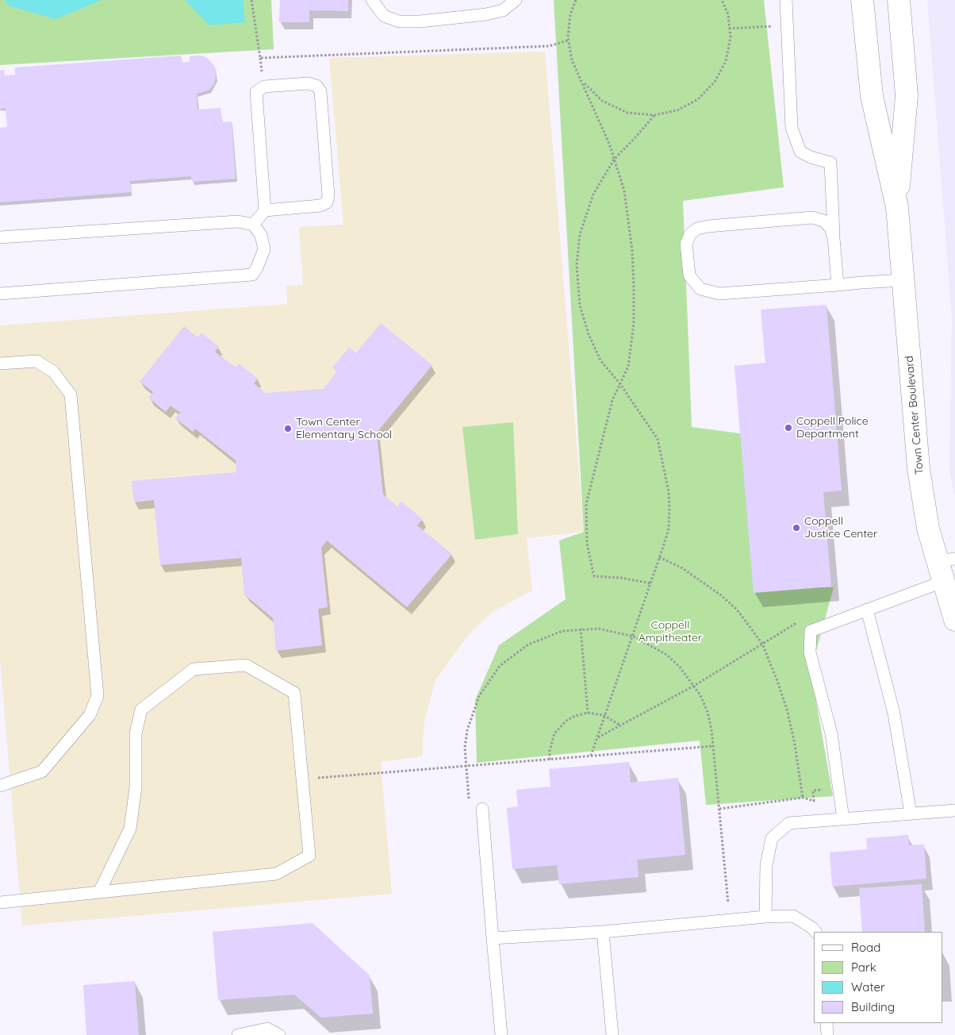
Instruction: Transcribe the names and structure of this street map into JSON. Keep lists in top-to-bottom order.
{
  "streets": {
    "street": ["Town Center Boulevard"]
  },
  "parks": ["Coppell Ampitheater"],
  "places": ["Coppell Police Department", "Town Center Elementary School", "Coppell Justice Center"],
  "legend": [
    "Road",
    "Park",
    "Water",
    "Building"
  ]
}
